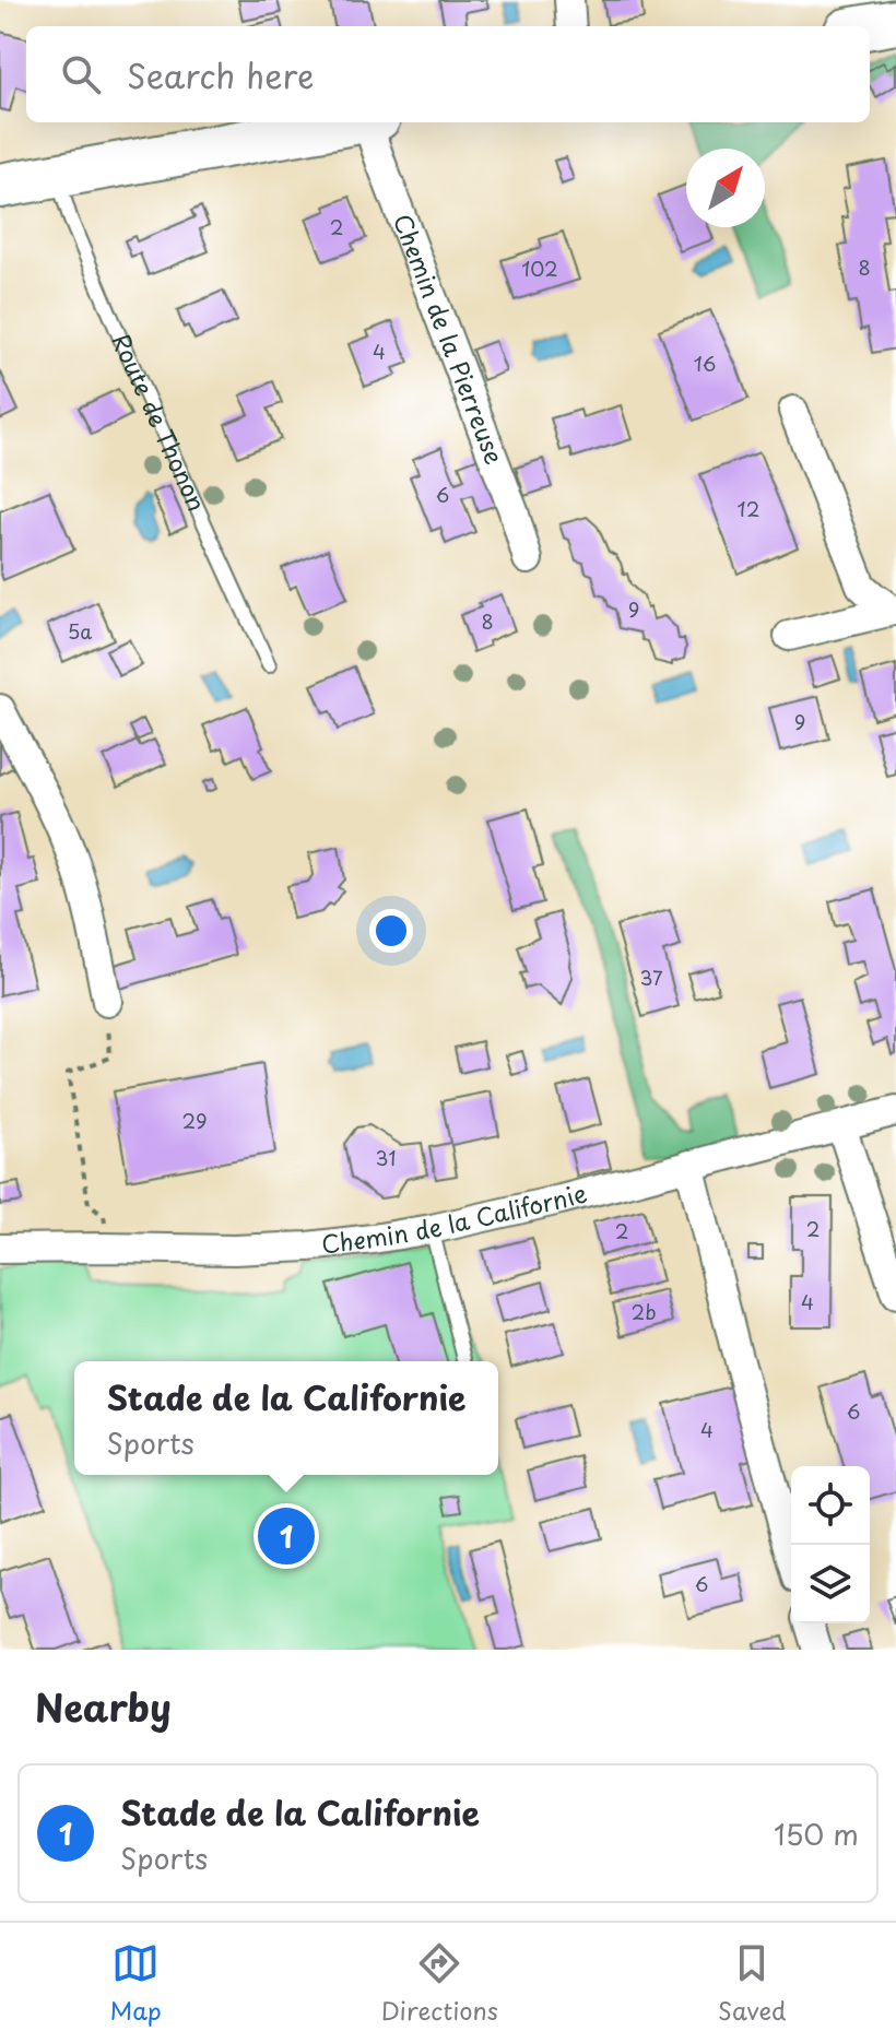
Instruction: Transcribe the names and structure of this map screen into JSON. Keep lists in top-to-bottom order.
{
  "streets": {
    "street": ["Chemin de la Pierreuse", "Chemin de la Californie"],
    "lane": ["Route de Thonon"]
  },
  "house_numbers": [
    "2",
    "8",
    "102",
    "4",
    "16",
    "6",
    "12",
    "9",
    "8",
    "5a",
    "9",
    "37",
    "29",
    "31",
    "2",
    "2",
    "4",
    "2b",
    "6",
    "4",
    "6"
  ],
  "north": "top right",
  "page": {
    "search": "Search here",
    "popup": ["Stade de la Californie", "Sports"],
    "pins": "1",
    "heading": "Nearby",
    "list": [
      {
        "mark": "1",
        "name": "Stade de la Californie",
        "note": "Sports",
        "value": "150 m"
      }
    ],
    "nav": ["Map", "Directions", "Saved"]
  }
}
